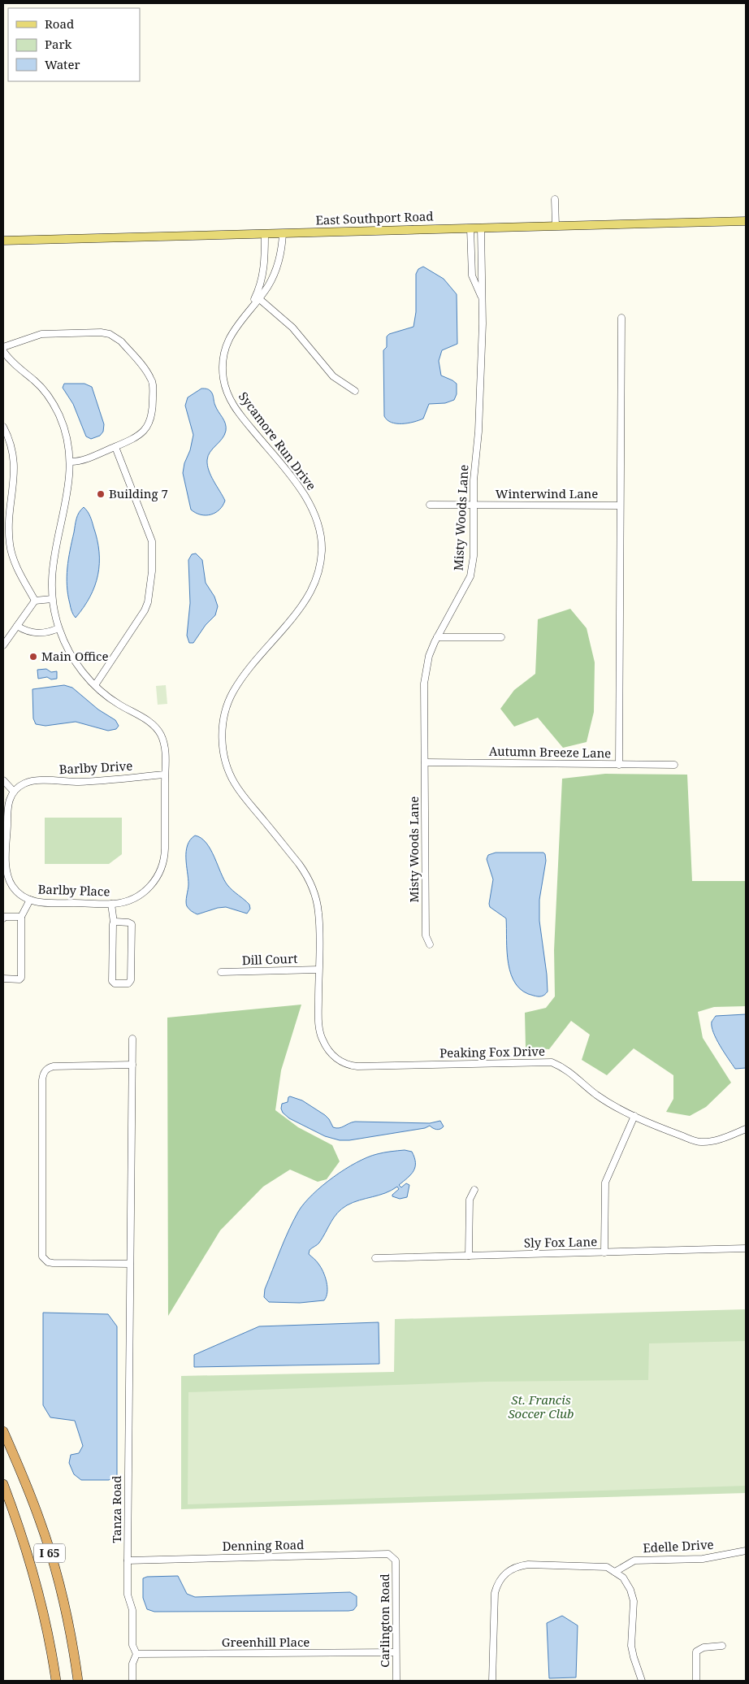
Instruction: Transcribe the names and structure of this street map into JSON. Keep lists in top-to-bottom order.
{
  "streets": {
    "highway": ["I 65"],
    "main road": ["East Southport Road"],
    "street": [
      "Sycamore Run Drive",
      "Winterwind Lane",
      "Misty Woods Lane",
      "Autumn Breeze Lane",
      "Barlby Drive",
      "Barlby Place",
      "Dill Court",
      "Peaking Fox Drive",
      "Sly Fox Lane",
      "Tanza Road",
      "Denning Road",
      "Edelle Drive",
      "Carlington Road",
      "Greenhill Place"
    ]
  },
  "crossings": [
    ["East Southport Road", "Sycamore Run Drive"],
    ["East Southport Road", "Misty Woods Lane"],
    ["Sycamore Run Drive", "Dill Court"],
    ["Sycamore Run Drive", "Peaking Fox Drive"],
    ["Winterwind Lane", "Misty Woods Lane"],
    ["Misty Woods Lane", "Autumn Breeze Lane"],
    ["Barlby Drive", "Barlby Place"],
    ["Tanza Road", "Denning Road"],
    ["Tanza Road", "Greenhill Place"],
    ["Denning Road", "Carlington Road"],
    ["Carlington Road", "Greenhill Place"]
  ],
  "parks": ["St. Francis Soccer Club"],
  "places": ["Building 7", "Main Office"],
  "legend": ["Road", "Park", "Water"]
}
